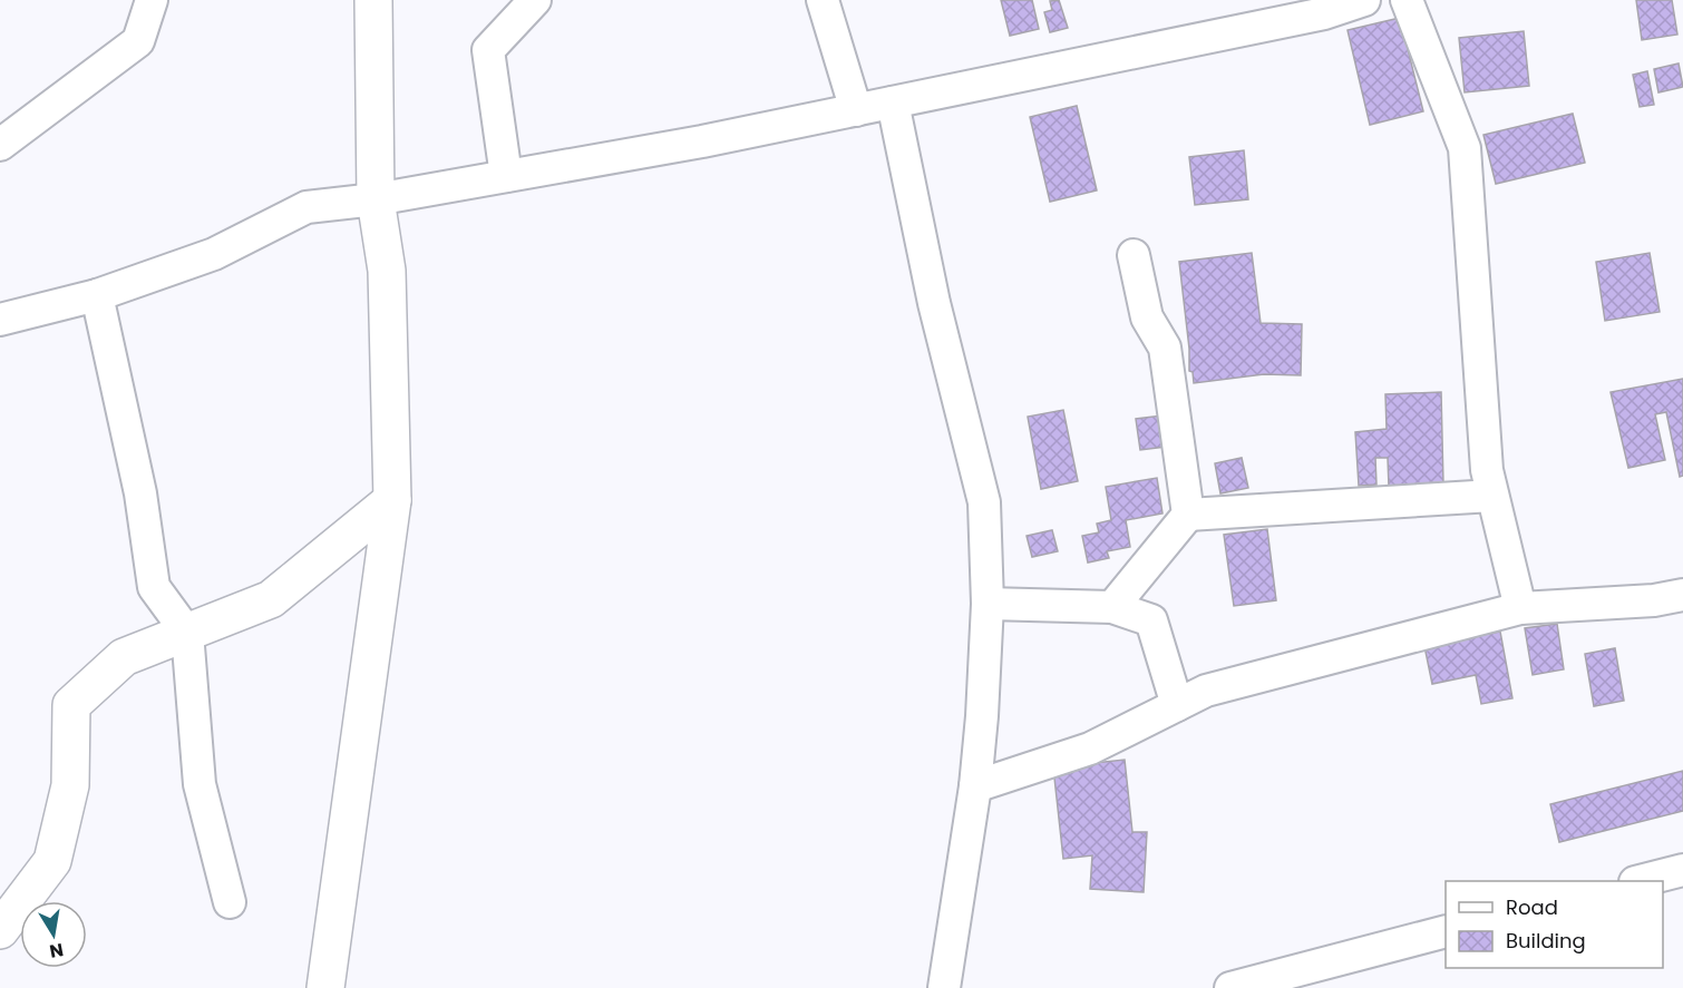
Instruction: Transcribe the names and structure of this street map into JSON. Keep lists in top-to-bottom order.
{
  "legend": ["Road", "Building"],
  "north": "bottom"
}
